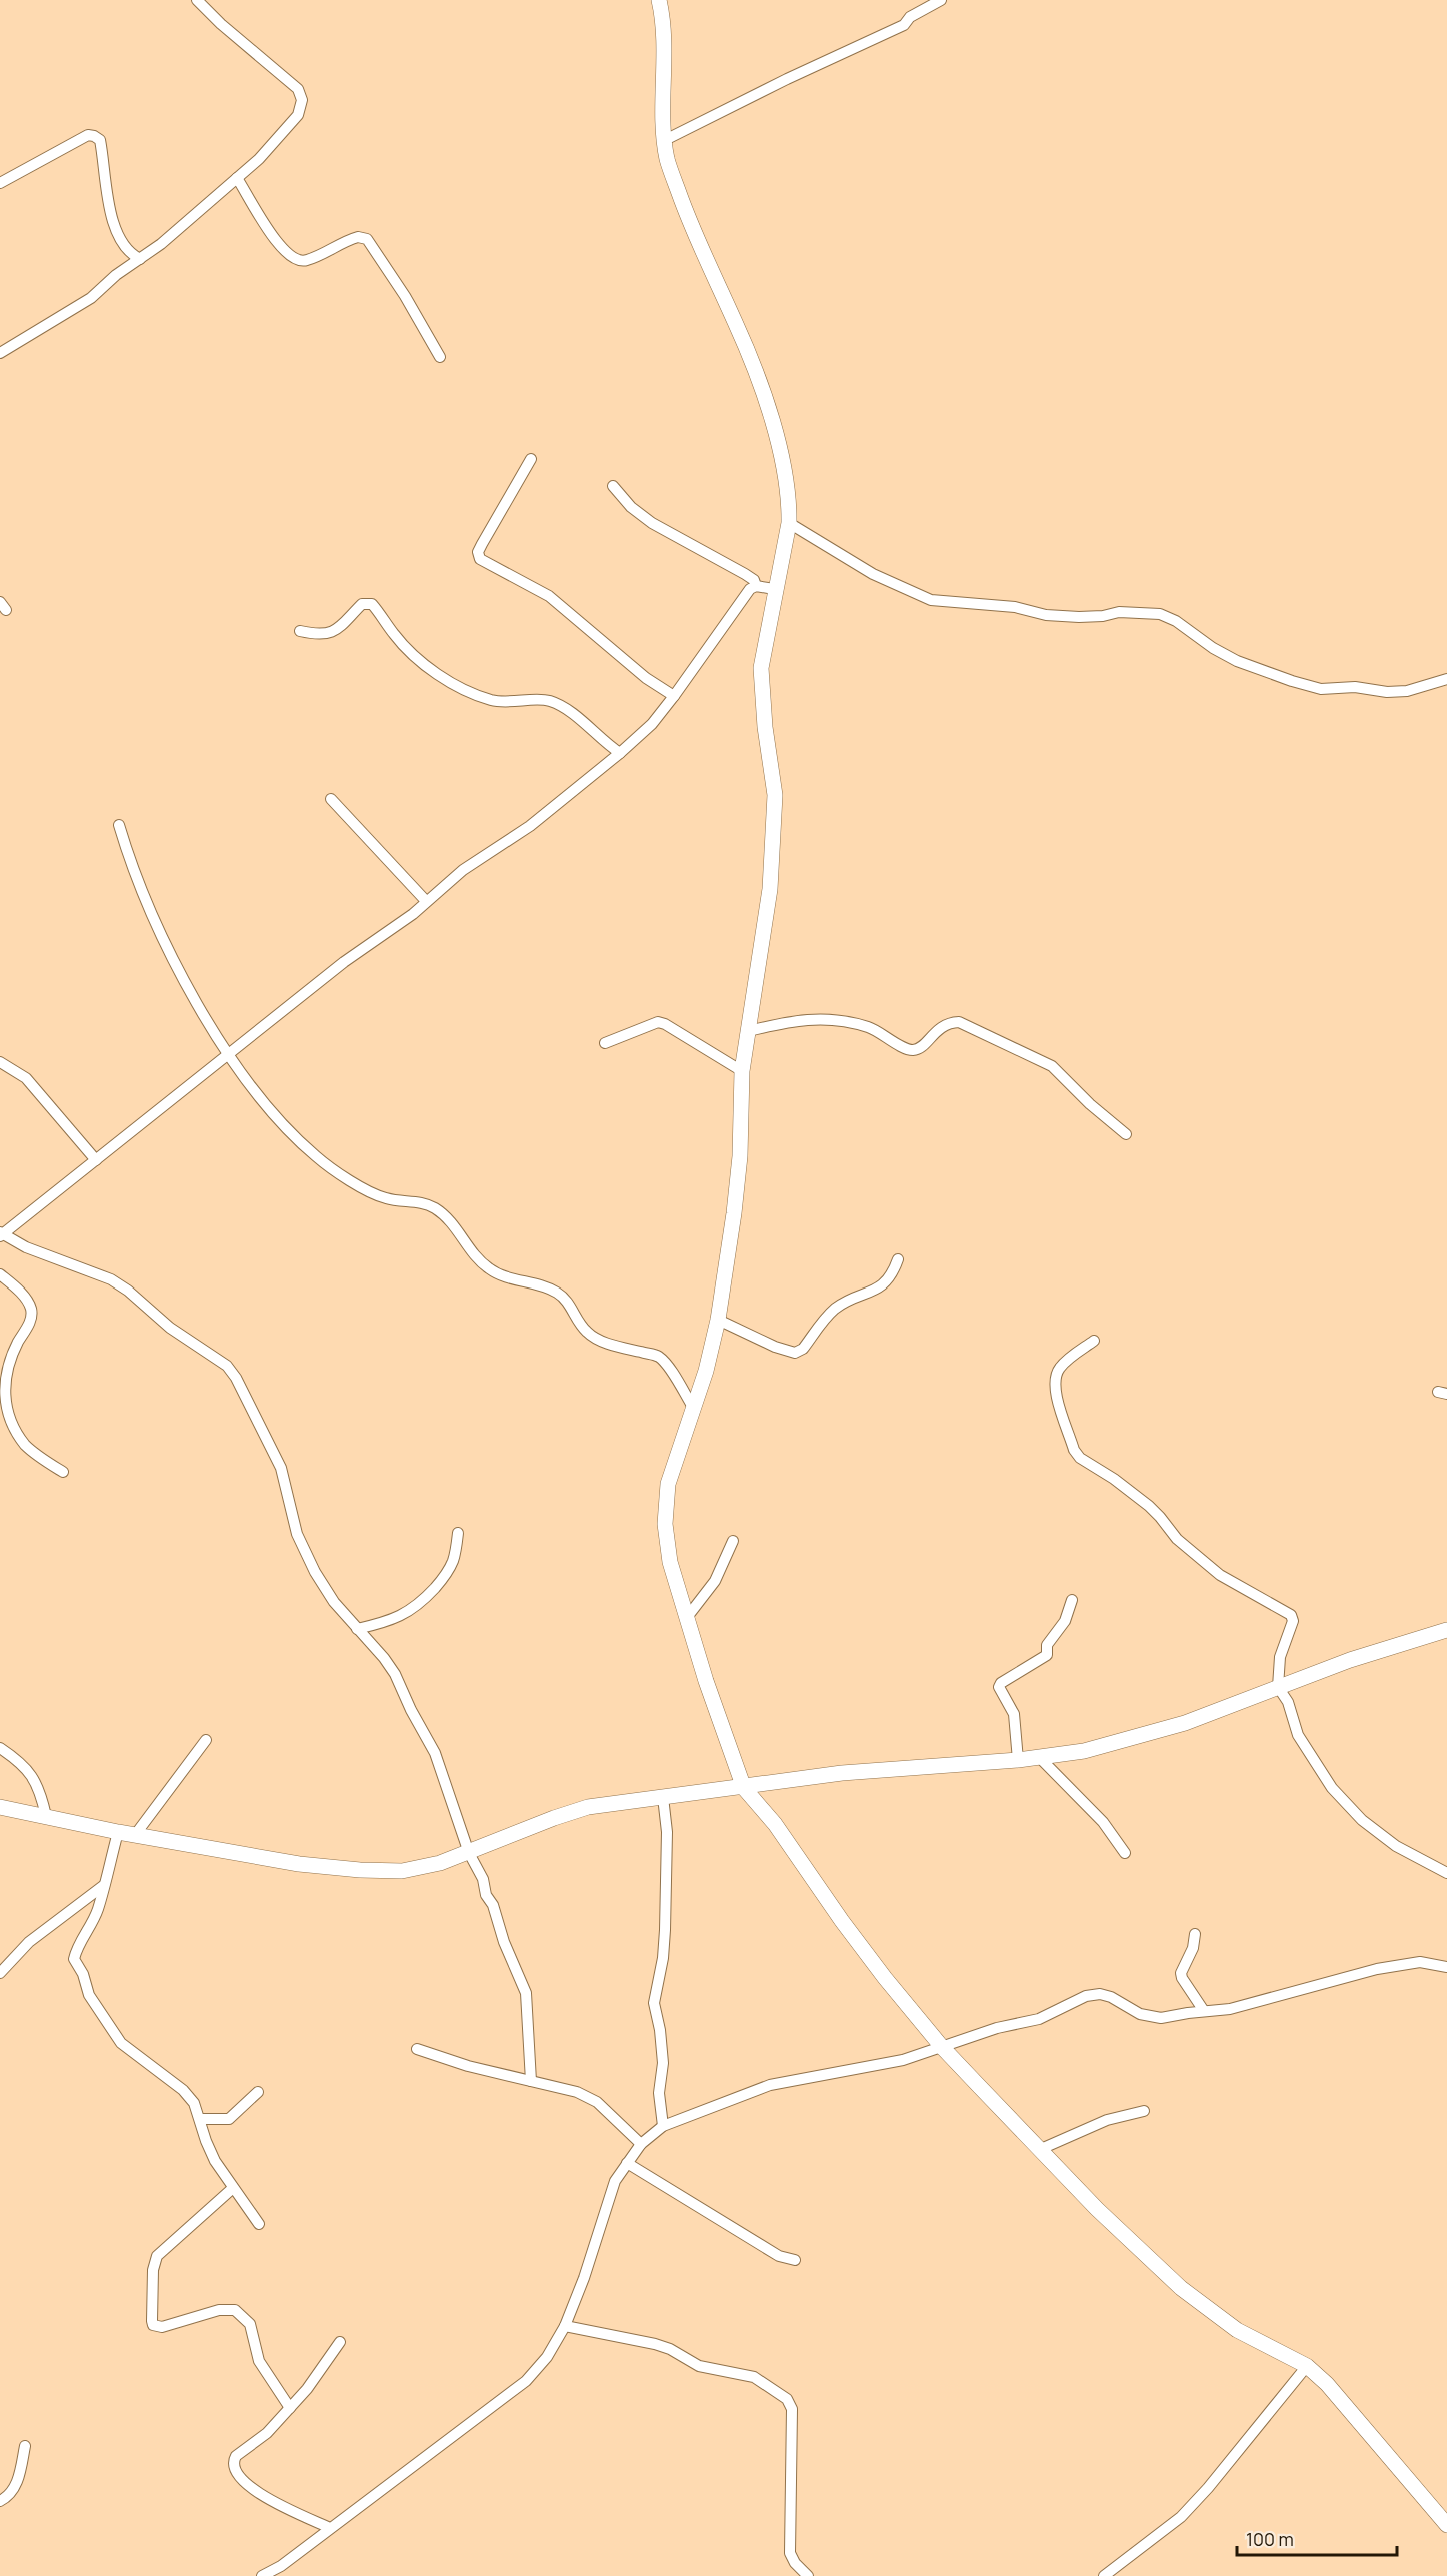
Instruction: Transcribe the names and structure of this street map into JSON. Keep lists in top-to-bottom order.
{
  "scale_bar": "100 m"
}
